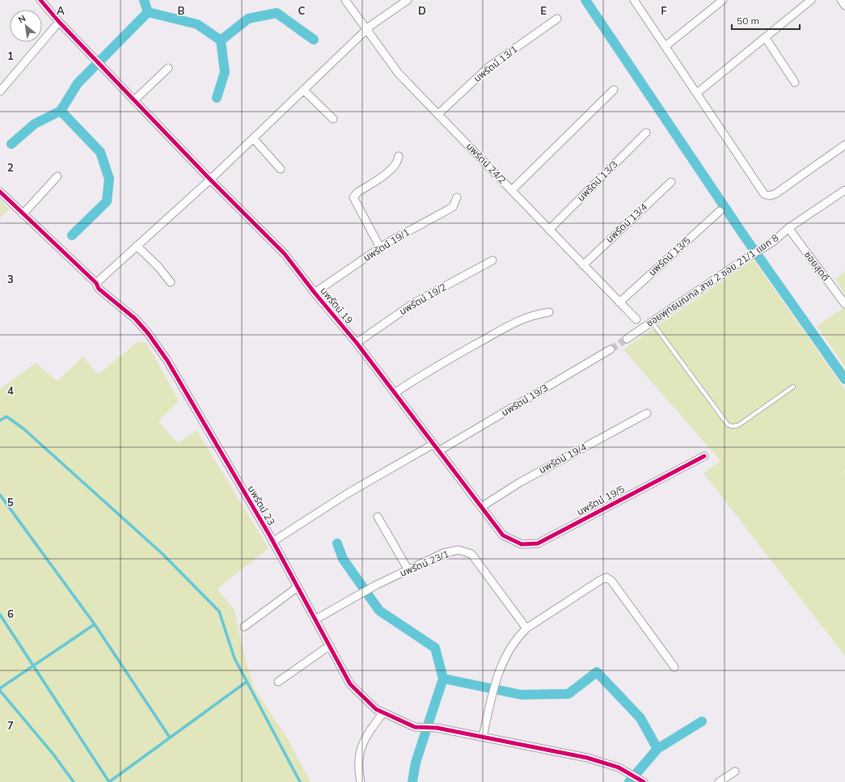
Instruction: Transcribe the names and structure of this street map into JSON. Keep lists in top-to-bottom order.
{
  "streets": {
    "street": [
      "นพรัตน์ 13/1",
      "นพรัตน์ 24/2",
      "นพรัตน์ 13/3",
      "นพรัตน์ 13/4",
      "นพรัตน์ 19/1",
      "นพรัตน์ 13/5",
      "ซอยสุดดี",
      "ซอยพุทธมณฑล สาย 2 ซอย 21/1 แยก 8",
      "นพรัตน์ 19/2",
      "นพรัตน์ 19",
      "นพรัตน์ 19/3",
      "นพรัตน์ 19/4",
      "นพรัตน์ 19/5",
      "นพรัตน์ 23",
      "นพรัตน์ 23/1"
    ]
  },
  "crossings": [
    ["นพรัตน์ 13/1", "นพรัตน์ 24/2"],
    ["นพรัตน์ 24/2", "นพรัตน์ 13/3"],
    ["นพรัตน์ 24/2", "นพรัตน์ 13/4"],
    ["นพรัตน์ 24/2", "นพรัตน์ 13/5"],
    ["นพรัตน์ 19/1", "นพรัตน์ 19"],
    ["ซอยสุดดี", "ซอยพุทธมณฑล สาย 2 ซอย 21/1 แยก 8"],
    ["นพรัตน์ 19/2", "นพรัตน์ 19"],
    ["นพรัตน์ 19", "นพรัตน์ 19/3"],
    ["นพรัตน์ 19", "นพรัตน์ 19/4"],
    ["นพรัตน์ 19", "นพรัตน์ 19/5"],
    ["นพรัตน์ 23", "นพรัตน์ 23/1"]
  ],
  "scale_bar": "50 m",
  "north": "top left",
  "grid": {
    "columns": [
      "A",
      "B",
      "C",
      "D",
      "E",
      "F"
    ],
    "rows": [
      "1",
      "2",
      "3",
      "4",
      "5",
      "6",
      "7"
    ]
  }
}
